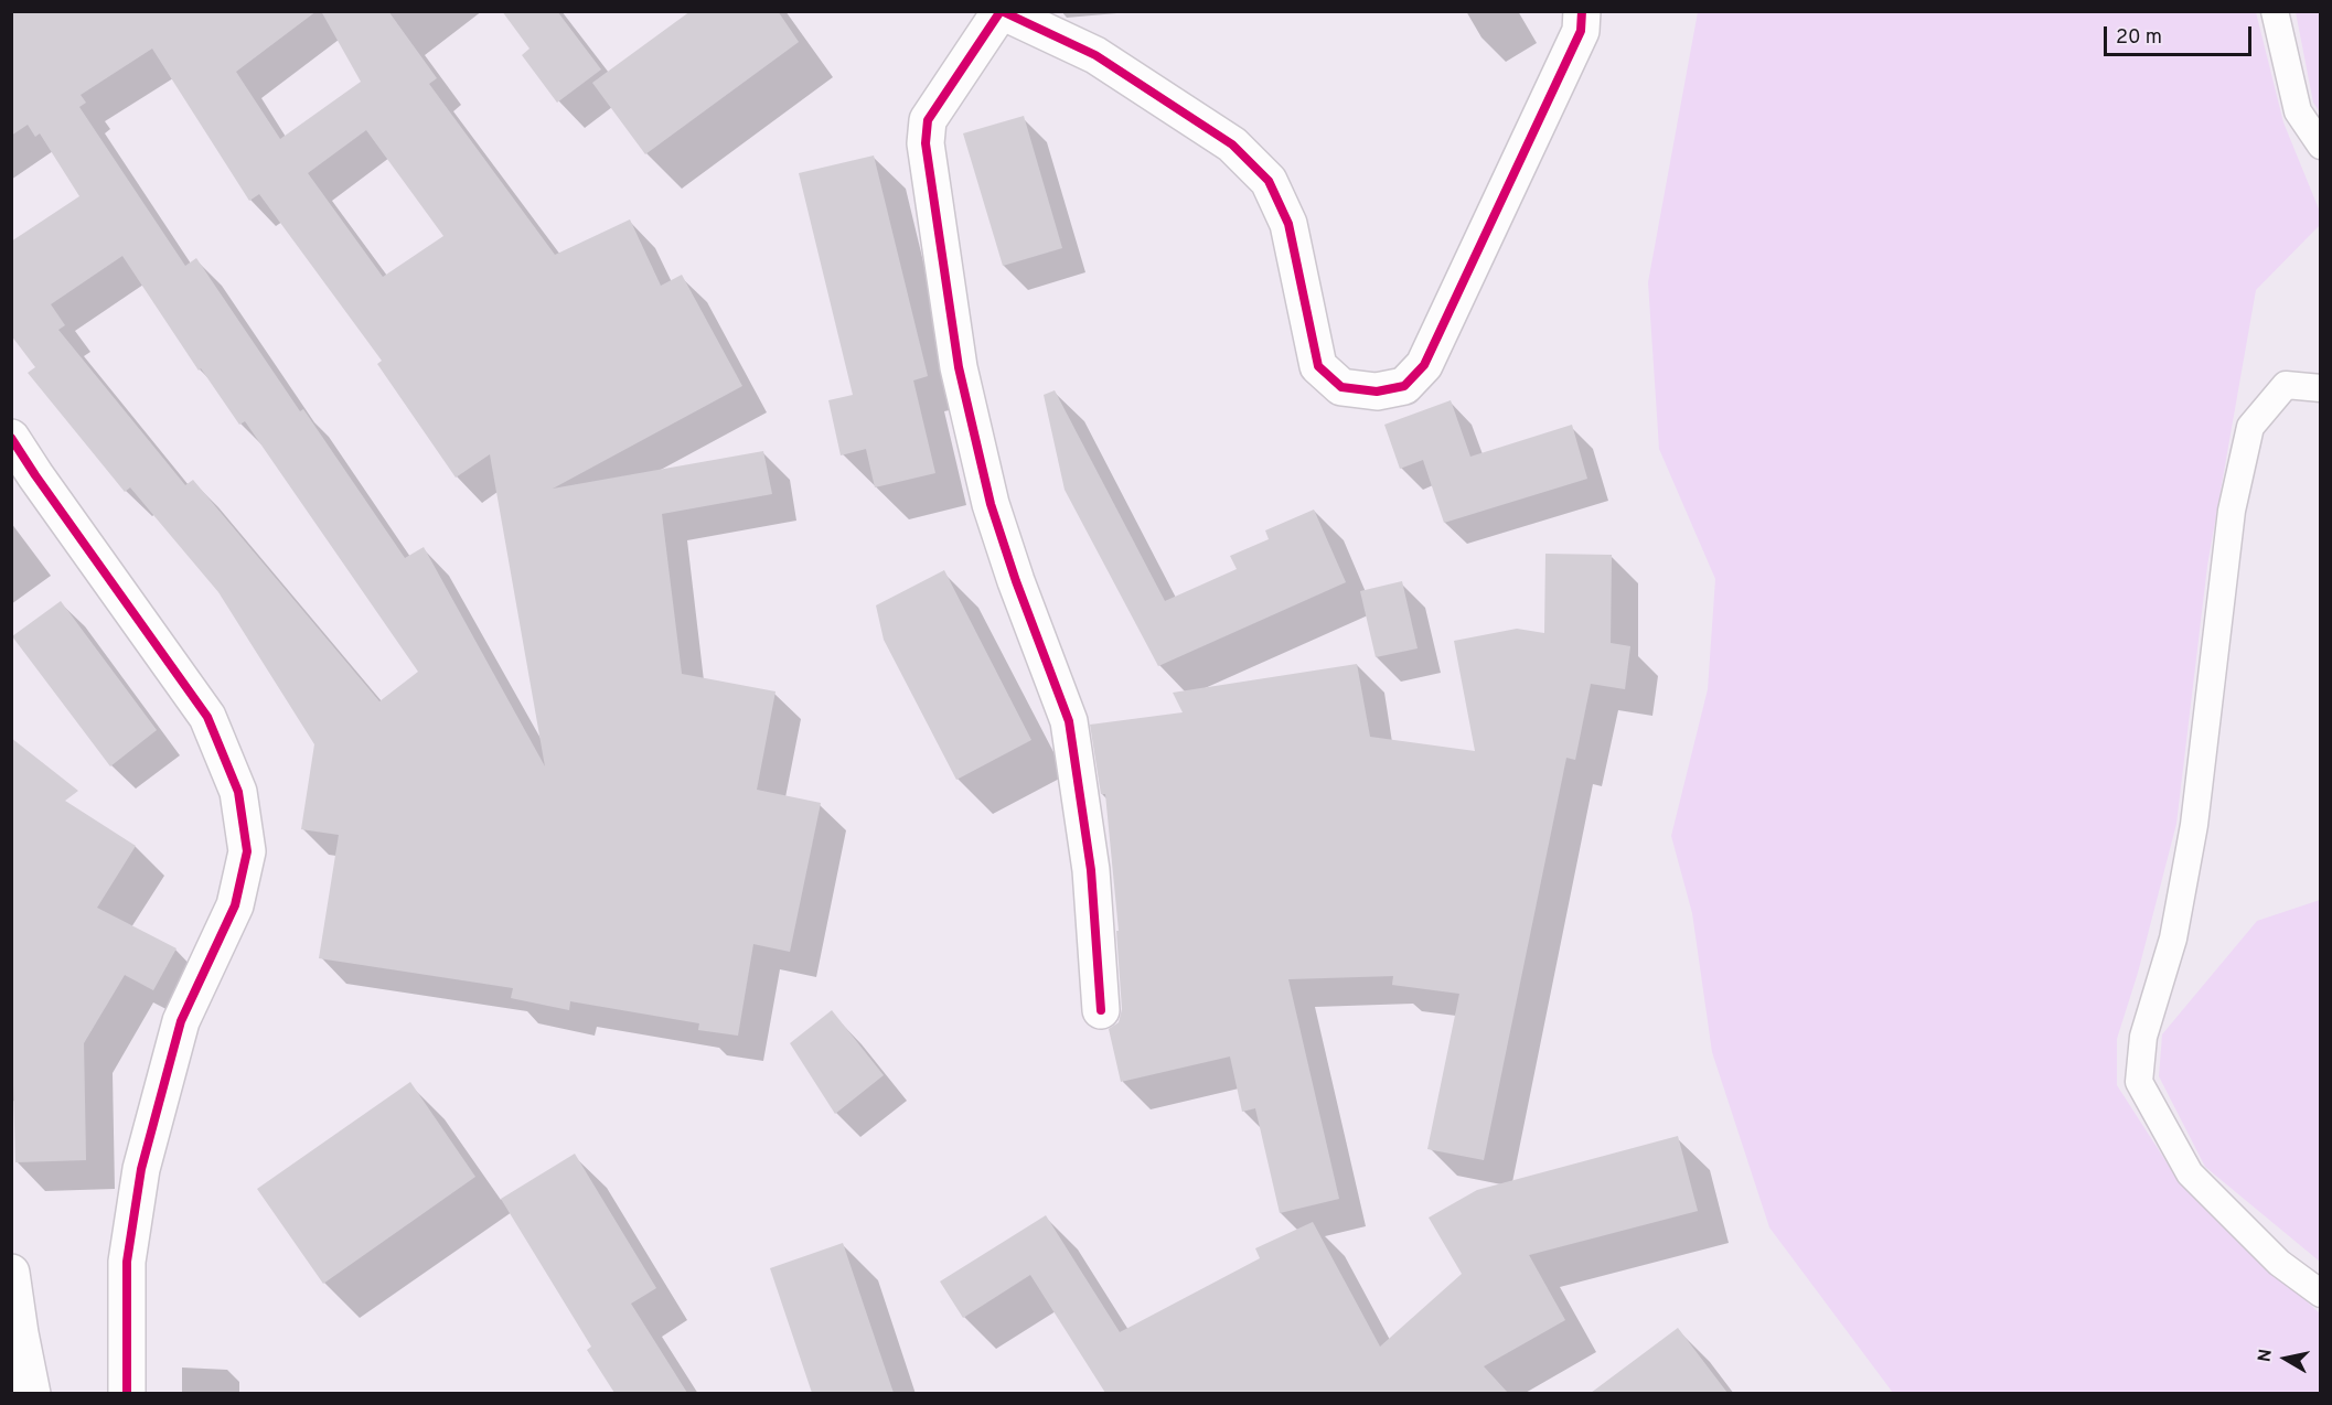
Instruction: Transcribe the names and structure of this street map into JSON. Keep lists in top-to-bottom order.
{
  "scale_bar": "20 m",
  "north": "left"
}
